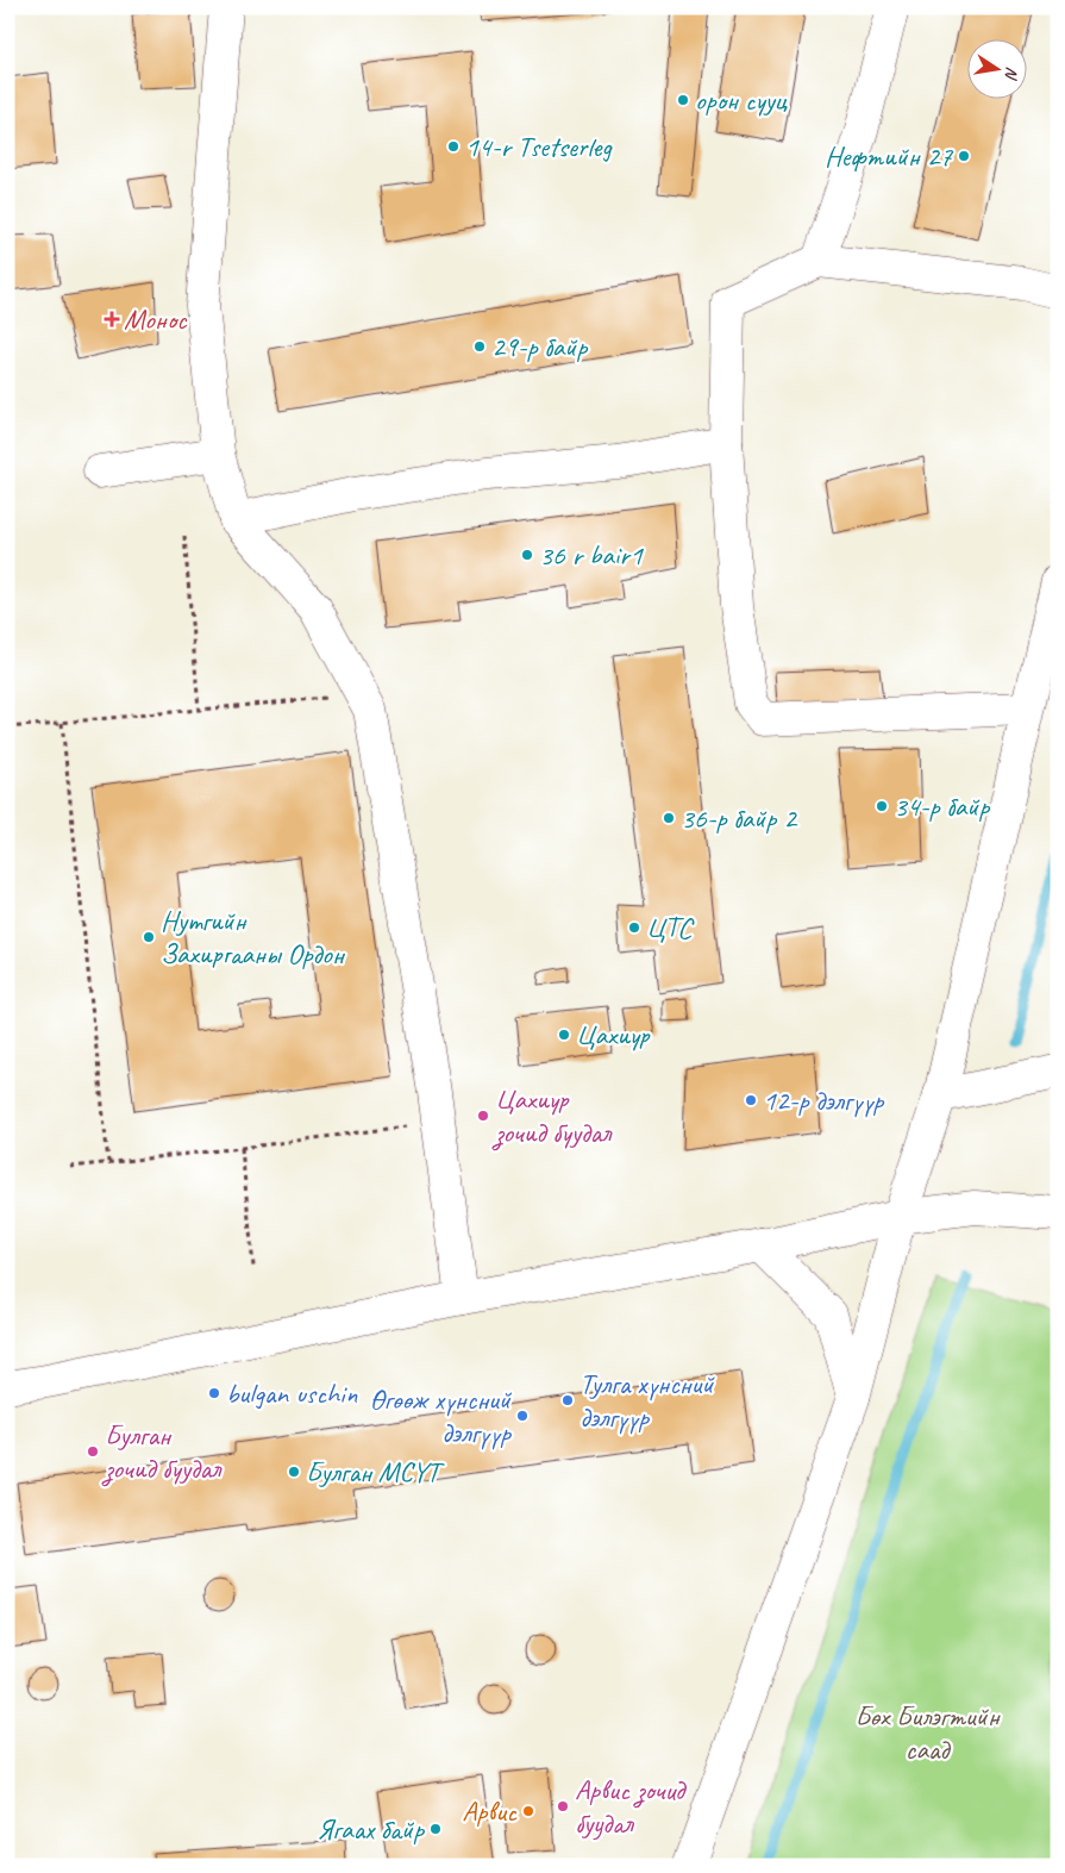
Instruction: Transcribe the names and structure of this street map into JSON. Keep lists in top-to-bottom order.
{
  "parks": ["Бөх Билэгтийн саад"],
  "places": {
    "other": [
      "орон сууц",
      "14-r Tsetserleg",
      "Нефтийн 27",
      "29-р байр",
      "36 r bair1",
      "34-р байр",
      "36-р байр 2",
      "ЦТС",
      "Нутгийн Захиргааны Ордон",
      "Цахиур",
      "12-р дэлгүүр",
      "Цахиур зочид буудал",
      "bulgan uschin",
      "Тулга хүнсний дэлгүүр",
      "Өгөөж хүнсний дэлгүүр",
      "Булган зочид буудал",
      "Булган МСҮТ",
      "Арвис зочид буудал",
      "Арвис",
      "Ягаах байр"
    ],
    "health": ["Монос"]
  },
  "north": "right"
}
